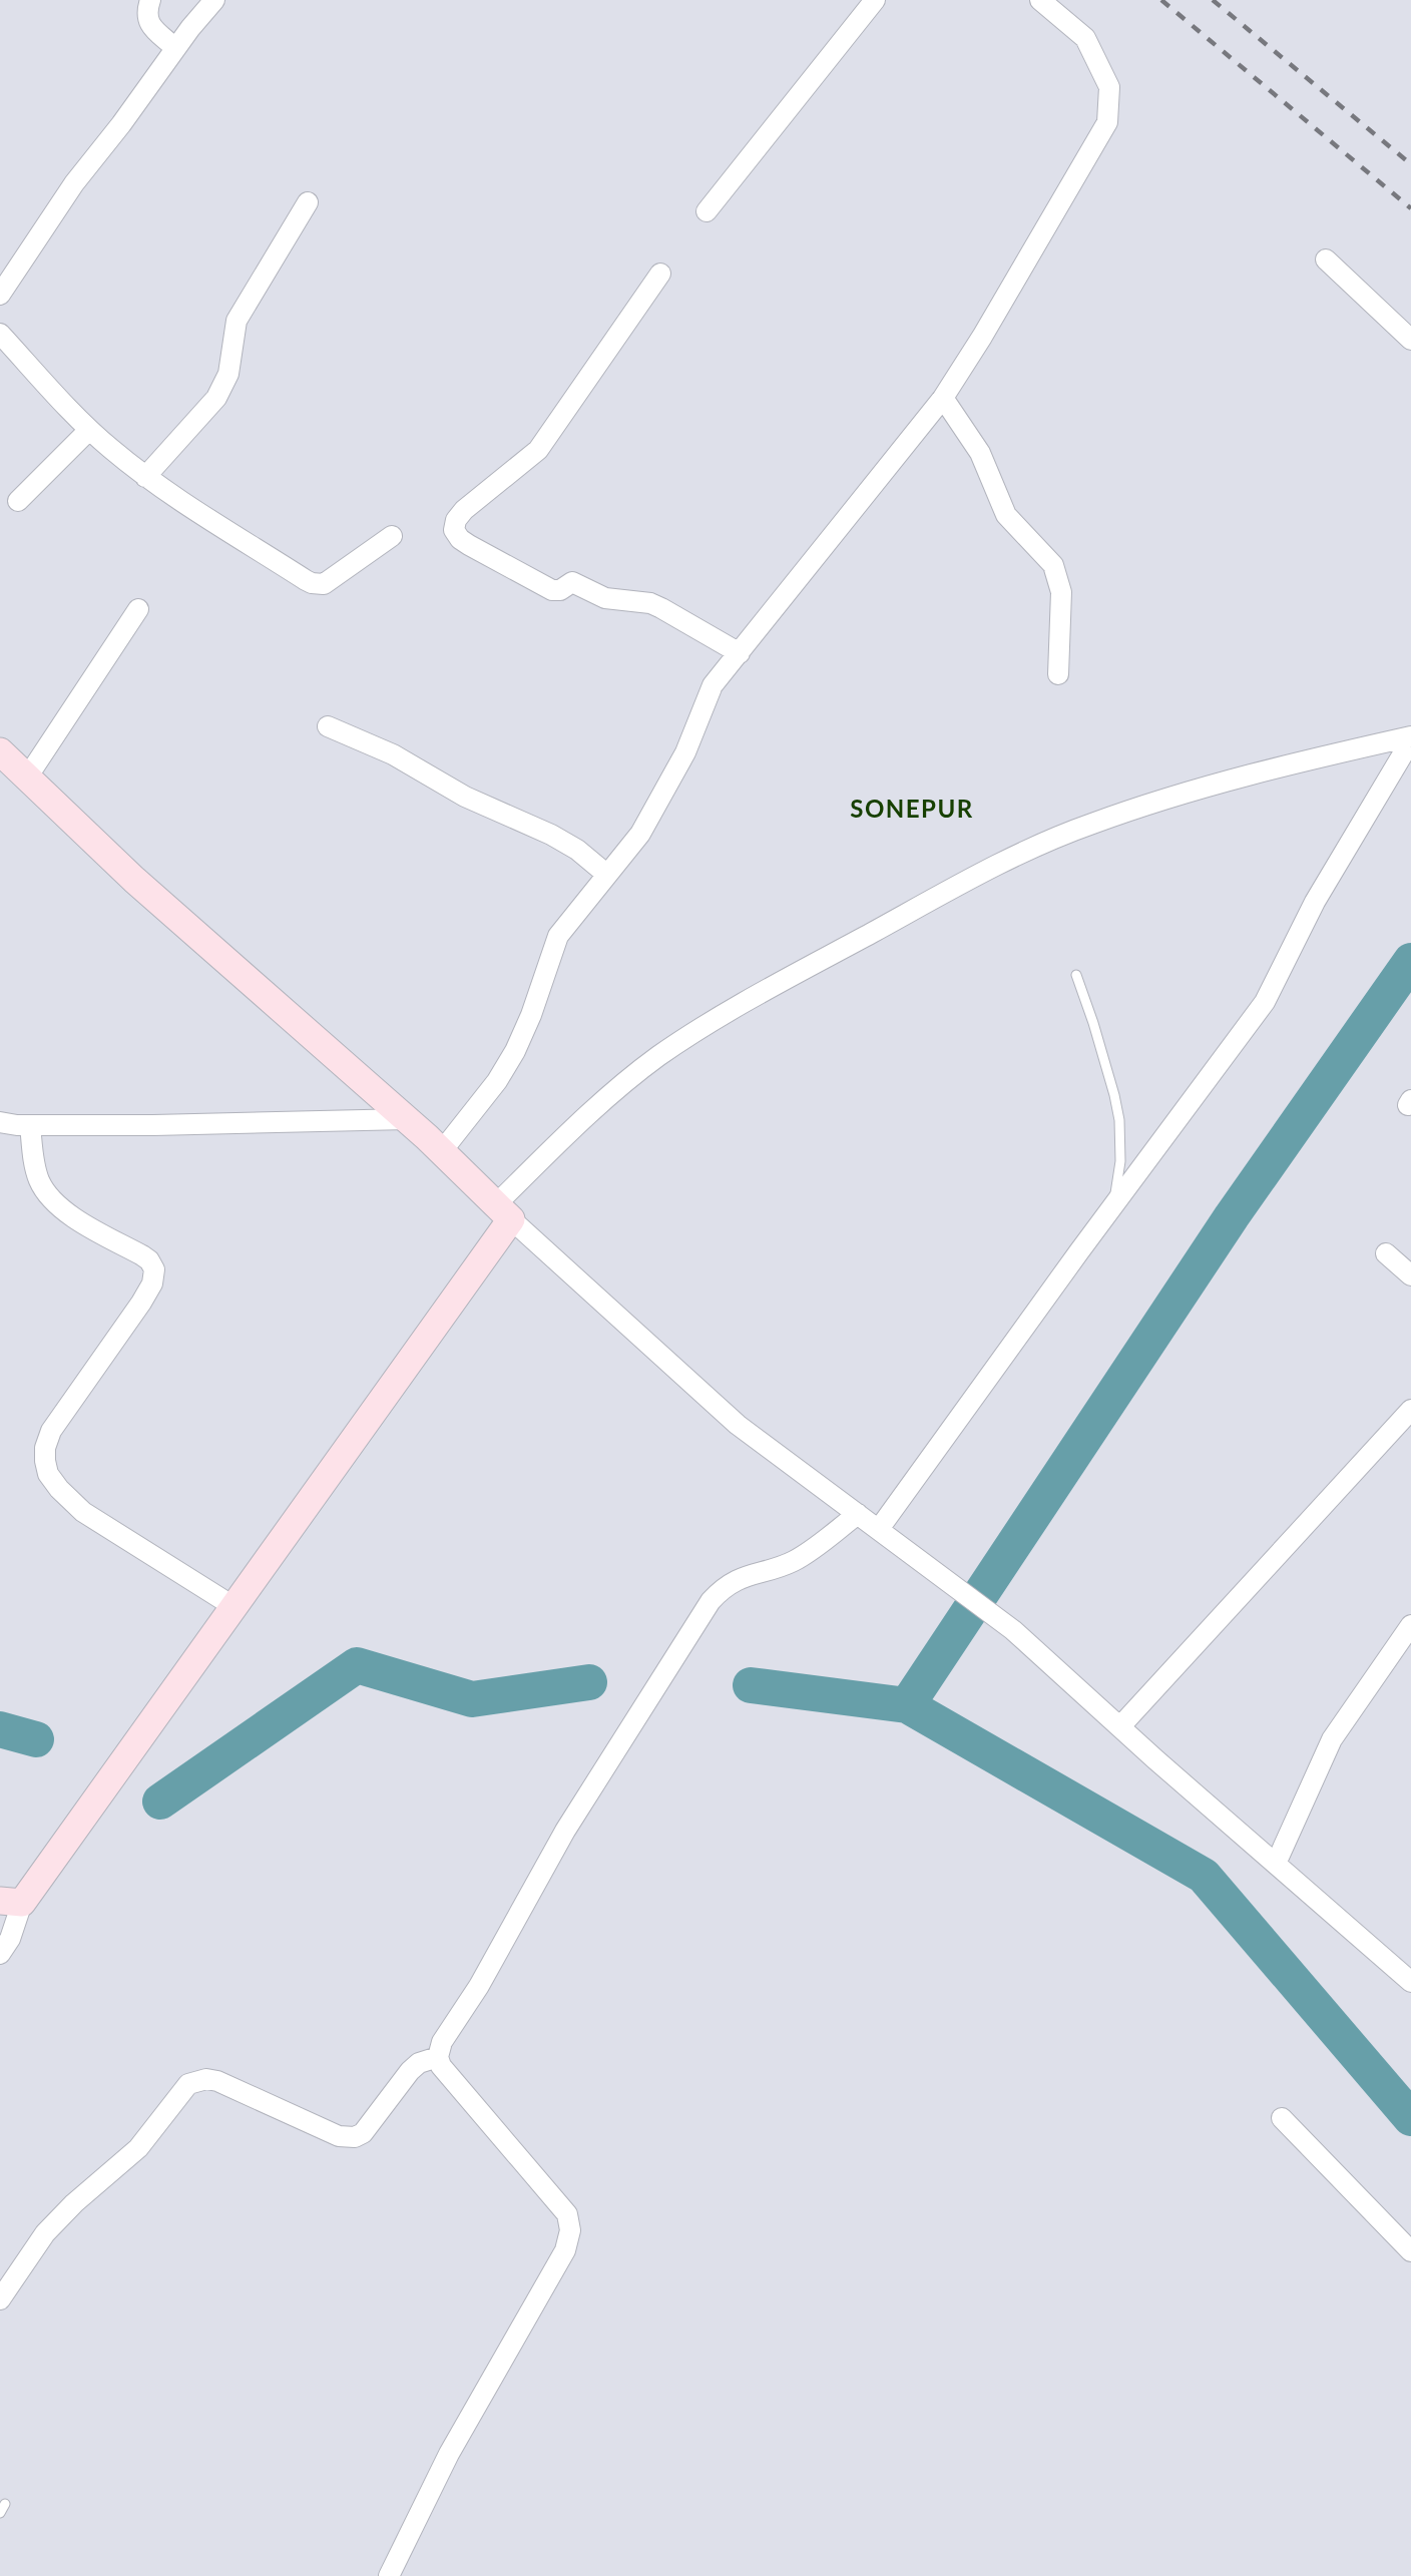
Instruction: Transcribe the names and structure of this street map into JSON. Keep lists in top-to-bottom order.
{
  "districts": ["SONEPUR"]
}
